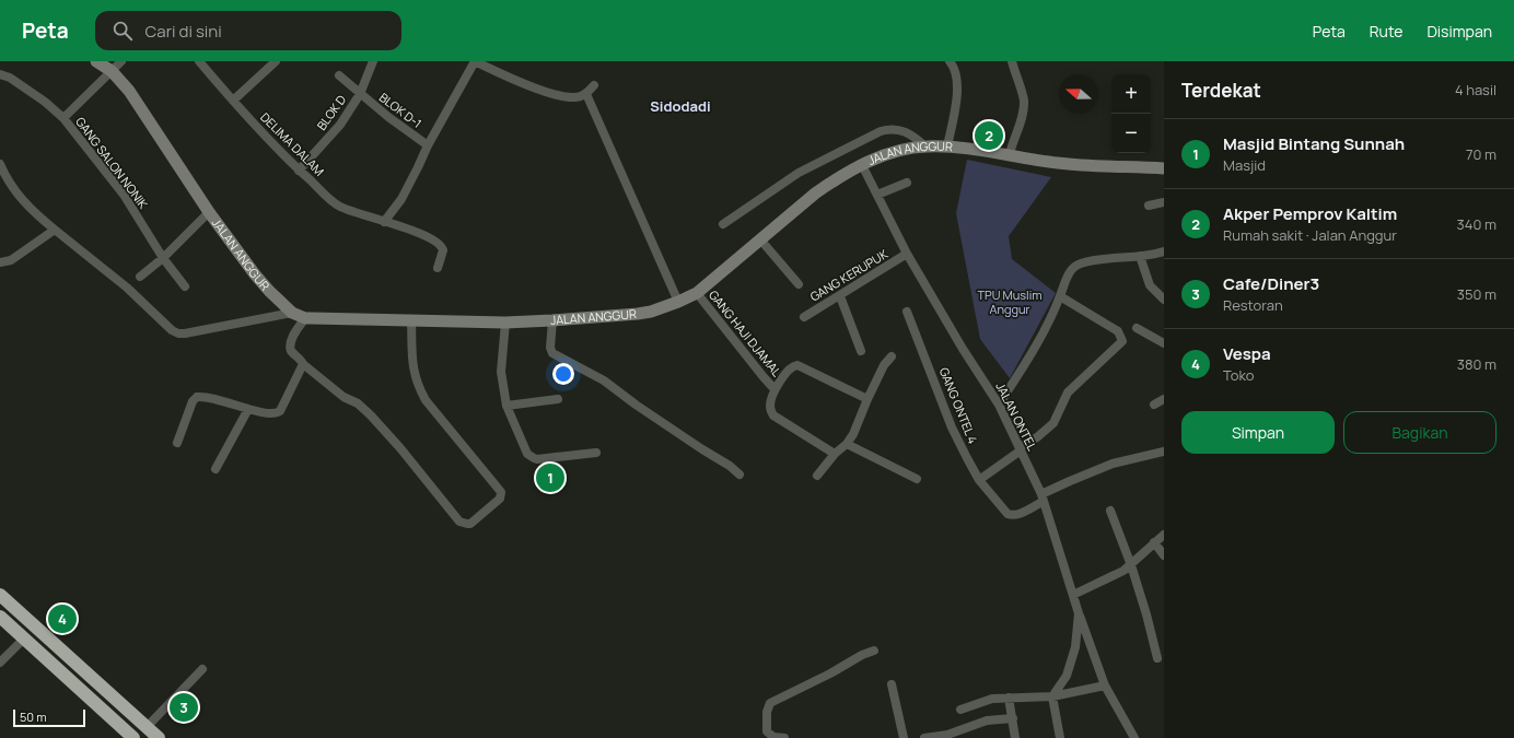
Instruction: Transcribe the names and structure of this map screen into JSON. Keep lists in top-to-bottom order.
{
  "streets": {
    "street": [
      "BLOK D-1",
      "BLOK D",
      "DELIMA DALAM",
      "JALAN ANGGUR",
      "GANG SALON NONIK",
      "GANG KERUPUK",
      "GANG HAJI DJAMAL",
      "GANG ONTEL 4",
      "JALAN ONTEL"
    ]
  },
  "crossings": [
    ["BLOK D-1", "BLOK D"],
    ["BLOK D", "DELIMA DALAM"],
    ["JALAN ANGGUR", "GANG HAJI DJAMAL"],
    ["JALAN ANGGUR", "JALAN ONTEL"],
    ["GANG KERUPUK", "JALAN ONTEL"],
    ["GANG ONTEL 4", "JALAN ONTEL"]
  ],
  "districts": ["Sidodadi"],
  "parks": ["TPU Muslim Anggur"],
  "scale_bar": "50 m",
  "north": "left",
  "page": {
    "header": "Peta",
    "search": "Cari di sini",
    "nav": ["Peta", "Rute", "Disimpan"],
    "heading": ["Terdekat", "4 hasil"],
    "map_buttons": ["+", "−"],
    "list": [
      {
        "mark": "1",
        "name": "Masjid Bintang Sunnah",
        "note": "Masjid",
        "value": "70 m"
      },
      {
        "mark": "2",
        "name": "Akper Pemprov Kaltim",
        "note": "Rumah sakit · Jalan Anggur",
        "value": "340 m"
      },
      {
        "mark": "3",
        "name": "Cafe/Diner3",
        "note": "Restoran",
        "value": "350 m"
      },
      {
        "mark": "4",
        "name": "Vespa",
        "note": "Toko",
        "value": "380 m"
      }
    ],
    "pins": [
      "2",
      "1",
      "4",
      "3"
    ],
    "buttons": ["Simpan", "Bagikan"],
    "scale": "50 m"
  }
}
